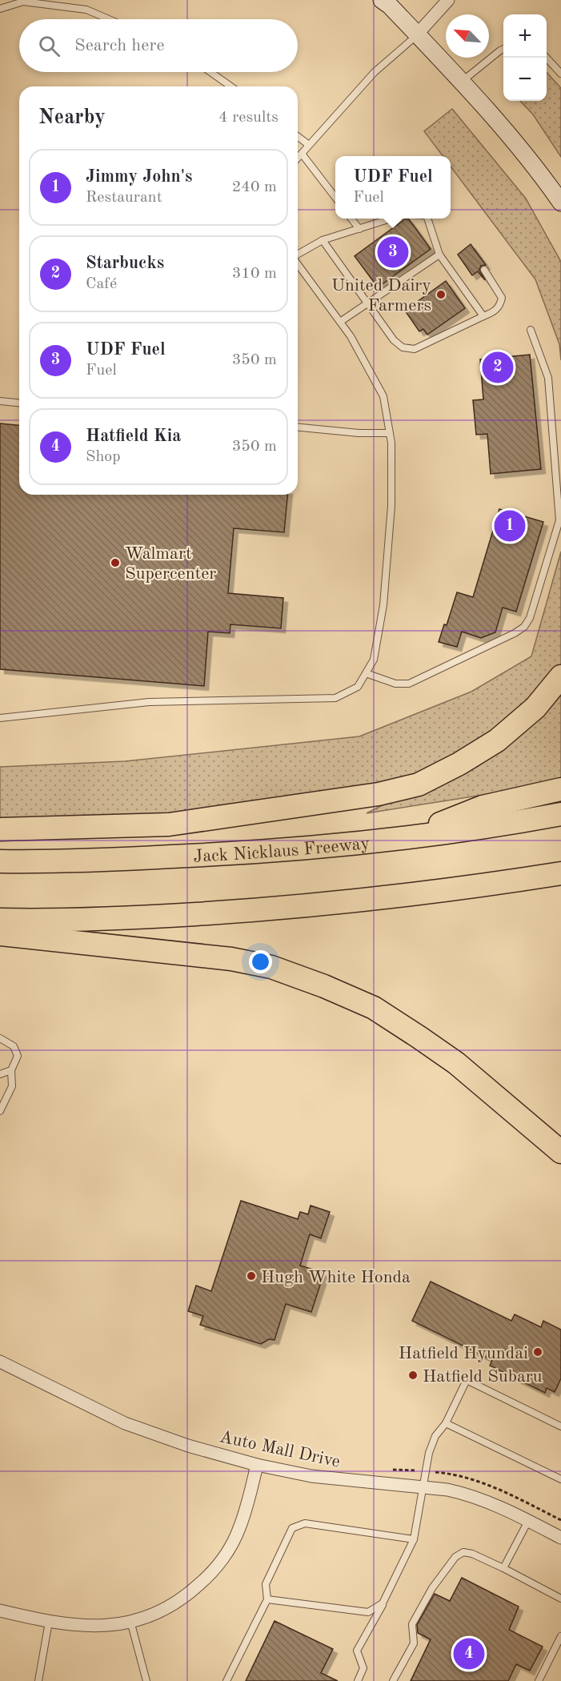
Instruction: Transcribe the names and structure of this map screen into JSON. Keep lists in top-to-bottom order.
{
  "streets": {
    "highway": ["Jack Nicklaus Freeway"],
    "street": ["Auto Mall Drive"]
  },
  "places": [
    "United Dairy Farmers",
    "Walmart Supercenter",
    "Hugh White Honda",
    "Hatfield Hyundai",
    "Hatfield Subaru"
  ],
  "north": "top left",
  "page": {
    "map_buttons": ["+", "−"],
    "search": "Search here",
    "heading": ["Nearby", "4 results"],
    "list": [
      {
        "mark": "1",
        "name": "Jimmy John's",
        "note": "Restaurant",
        "value": "240 m"
      },
      {
        "mark": "2",
        "name": "Starbucks",
        "note": "Café",
        "value": "310 m"
      },
      {
        "mark": "3",
        "name": "UDF Fuel",
        "note": "Fuel",
        "value": "350 m"
      },
      {
        "mark": "4",
        "name": "Hatfield Kia",
        "note": "Shop",
        "value": "350 m"
      }
    ],
    "popup": ["UDF Fuel", "Fuel"],
    "pins": [
      "3",
      "2",
      "1",
      "4"
    ]
  }
}
